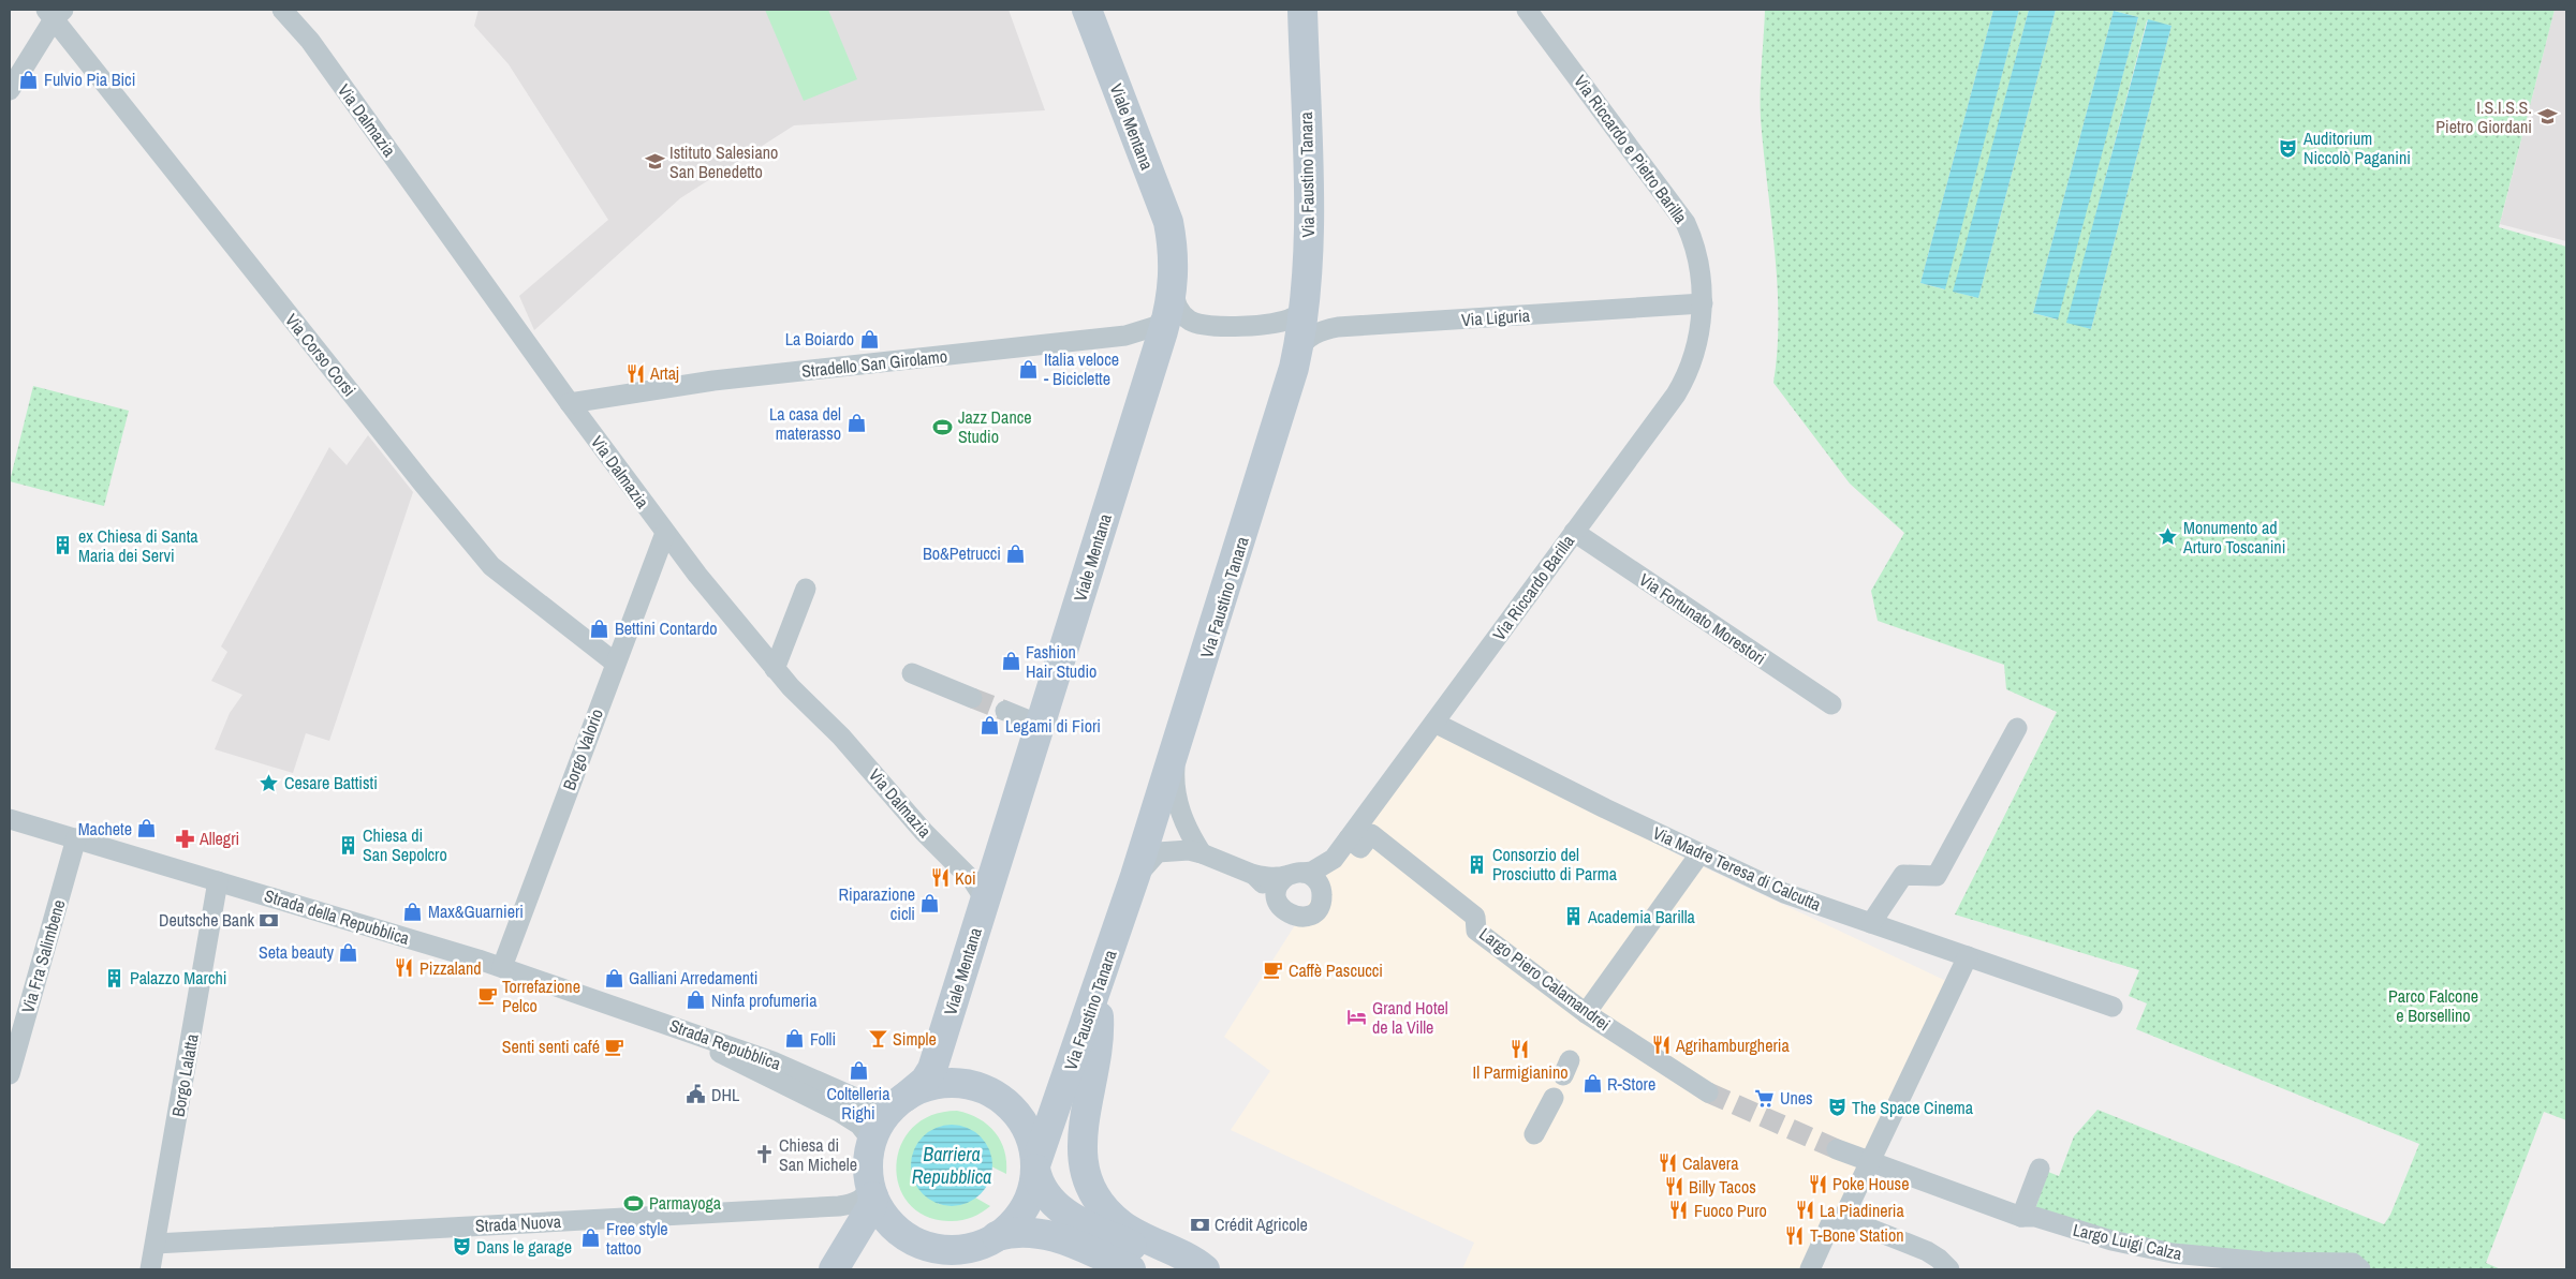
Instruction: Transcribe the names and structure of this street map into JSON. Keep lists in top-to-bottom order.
{
  "streets": {
    "main road": ["Viale Mentana", "Via Faustino Tanara"],
    "street": [
      "Via Dalmazia",
      "Via Riccardo e Pietro Barilla",
      "Via Liguria",
      "Via Corso Corsi",
      "Stradello San Girolamo",
      "Via Riccardo Barilla",
      "Via Fortunato Morestori",
      "Borgo Valorio",
      "Via Madre Teresa di Calcutta",
      "Strada della Repubblica",
      "Via Fra Salimbene",
      "Largo Piero Calamandrei",
      "Strada Repubblica",
      "Borgo Lalatta",
      "Strada Nuova",
      "Largo Luigi Calza"
    ]
  },
  "crossings": [
    ["Via Dalmazia", "Viale Mentana"],
    ["Via Dalmazia", "Stradello San Girolamo"],
    ["Via Dalmazia", "Borgo Valorio"],
    ["Viale Mentana", "Via Faustino Tanara"],
    ["Viale Mentana", "Stradello San Girolamo"],
    ["Viale Mentana", "Strada Repubblica"],
    ["Viale Mentana", "Strada Nuova"],
    ["Via Riccardo e Pietro Barilla", "Via Liguria"],
    ["Via Riccardo e Pietro Barilla", "Via Riccardo Barilla"],
    ["Via Faustino Tanara", "Via Liguria"],
    ["Via Faustino Tanara", "Strada Repubblica"],
    ["Via Faustino Tanara", "Strada Nuova"],
    ["Via Liguria", "Via Riccardo Barilla"],
    ["Via Corso Corsi", "Borgo Valorio"],
    ["Via Riccardo Barilla", "Via Fortunato Morestori"],
    ["Via Riccardo Barilla", "Via Madre Teresa di Calcutta"],
    ["Via Riccardo Barilla", "Largo Piero Calamandrei"],
    ["Borgo Valorio", "Strada della Repubblica"],
    ["Strada della Repubblica", "Via Fra Salimbene"],
    ["Strada della Repubblica", "Strada Repubblica"],
    ["Strada della Repubblica", "Borgo Lalatta"],
    ["Strada Repubblica", "Strada Nuova"],
    ["Borgo Lalatta", "Strada Nuova"]
  ],
  "water": ["Barriera Repubblica"],
  "parks": ["Parco Falcone e Borsellino"],
  "places": {
    "shop": [
      "Fulvio Pia Bici",
      "La Boiardo",
      "Italia veloce - Biciclette",
      "La casa del materasso",
      "Bo&Petrucci",
      "Bettini Contardo",
      "Fashion Hair Studio",
      "Legami di Fiori",
      "Machete",
      "Riparazione cicli",
      "Max&Guarnieri",
      "Seta beauty",
      "Galliani Arredamenti",
      "Ninfa profumeria",
      "Folli",
      "Coltelleria Righi",
      "R-Store",
      "Free style tattoo"
    ],
    "school or university": ["I.S.I.S.S. Pietro Giordani", "Istituto Salesiano San Benedetto"],
    "theatre": ["Auditorium Niccolò Paganini", "The Space Cinema", "Dans le garage"],
    "restaurant": [
      "Artaj",
      "Koi",
      "Pizzaland",
      "Agrihamburgheria",
      "Il Parmigianino",
      "Calavera",
      "Poke House",
      "Billy Tacos",
      "Fuoco Puro",
      "La Piadineria",
      "T-Bone Station"
    ],
    "sports": ["Jazz Dance Studio", "Parmayoga"],
    "place": ["Monumento ad Arturo Toscanini", "Cesare Battisti"],
    "building": [
      "ex Chiesa di Santa Maria dei Servi",
      "Chiesa di San Sepolcro",
      "Consorzio del Prosciutto di Parma",
      "Academia Barilla",
      "Palazzo Marchi"
    ],
    "pharmacy": ["Allegri"],
    "bank": ["Deutsche Bank", "Crédit Agricole"],
    "cafe": ["Caffè Pascucci", "Torrefazione Pelco", "Senti senti café"],
    "hotel": ["Grand Hotel de la Ville"],
    "bar": ["Simple"],
    "public building": ["DHL"],
    "supermarket": ["Unes"],
    "church": ["Chiesa di San Michele"]
  }
}
